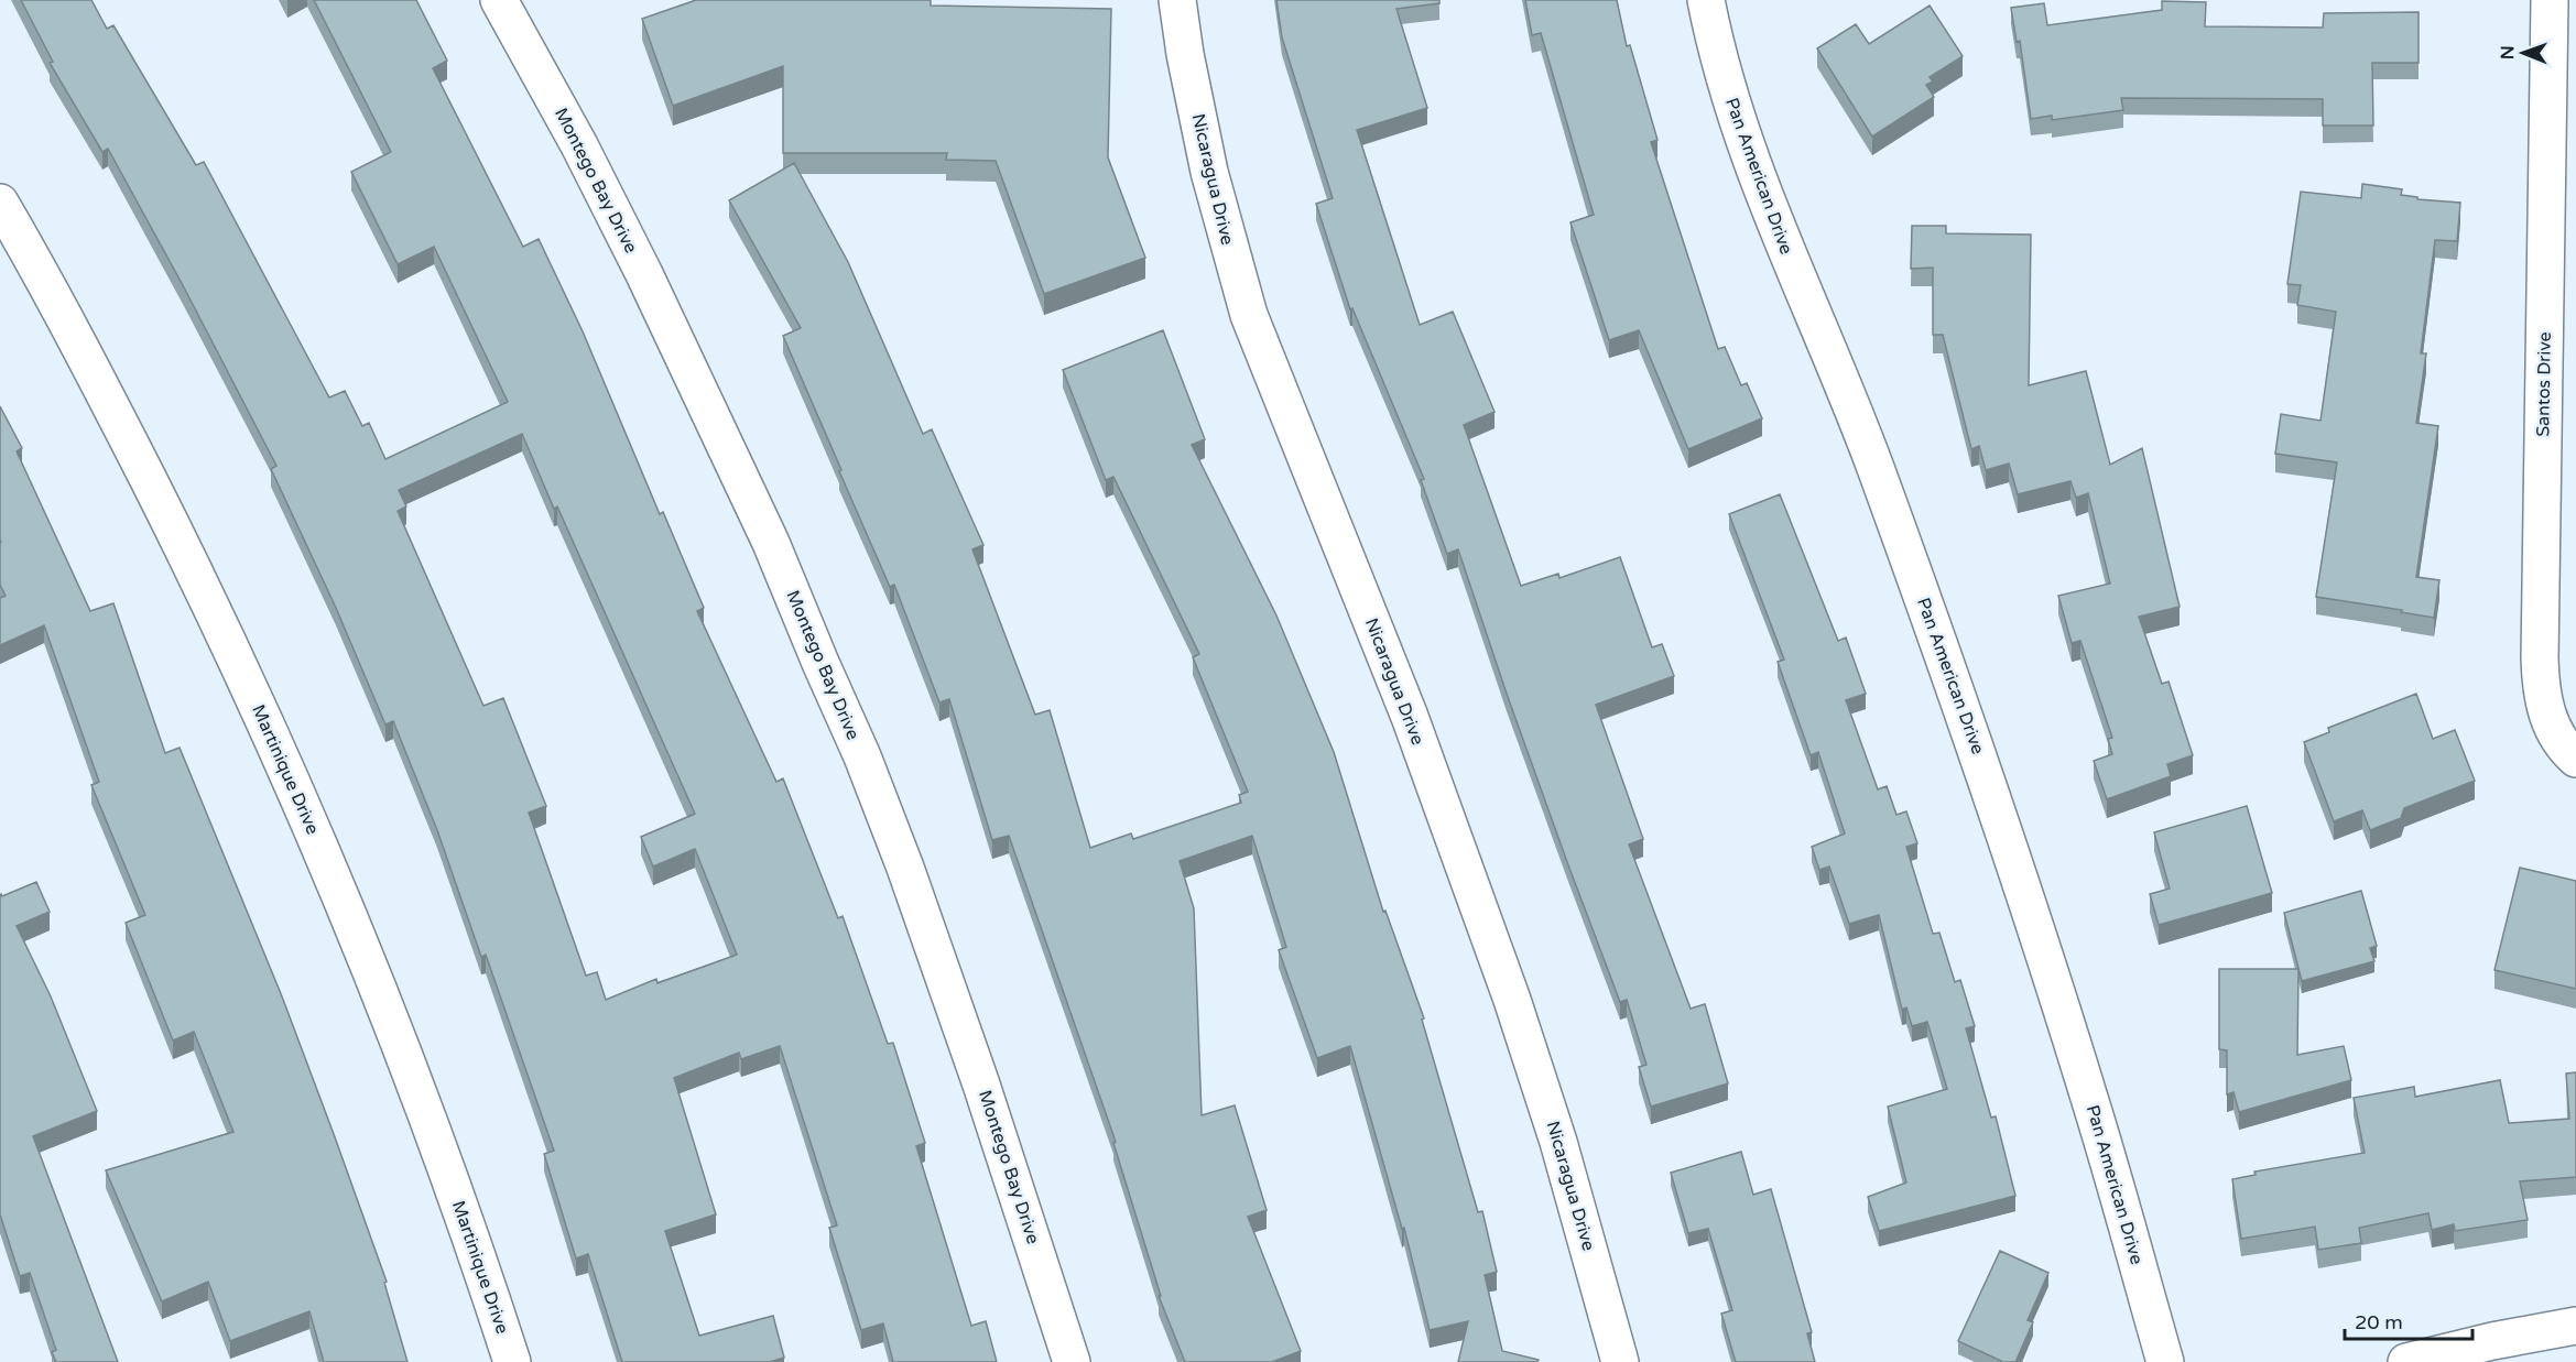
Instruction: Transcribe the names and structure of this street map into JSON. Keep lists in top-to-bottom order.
{
  "streets": {
    "street": [
      "Pan American Drive",
      "Nicaragua Drive",
      "Montego Bay Drive",
      "Santos Drive",
      "Martinique Drive"
    ]
  },
  "scale_bar": "20 m",
  "north": "left"
}
